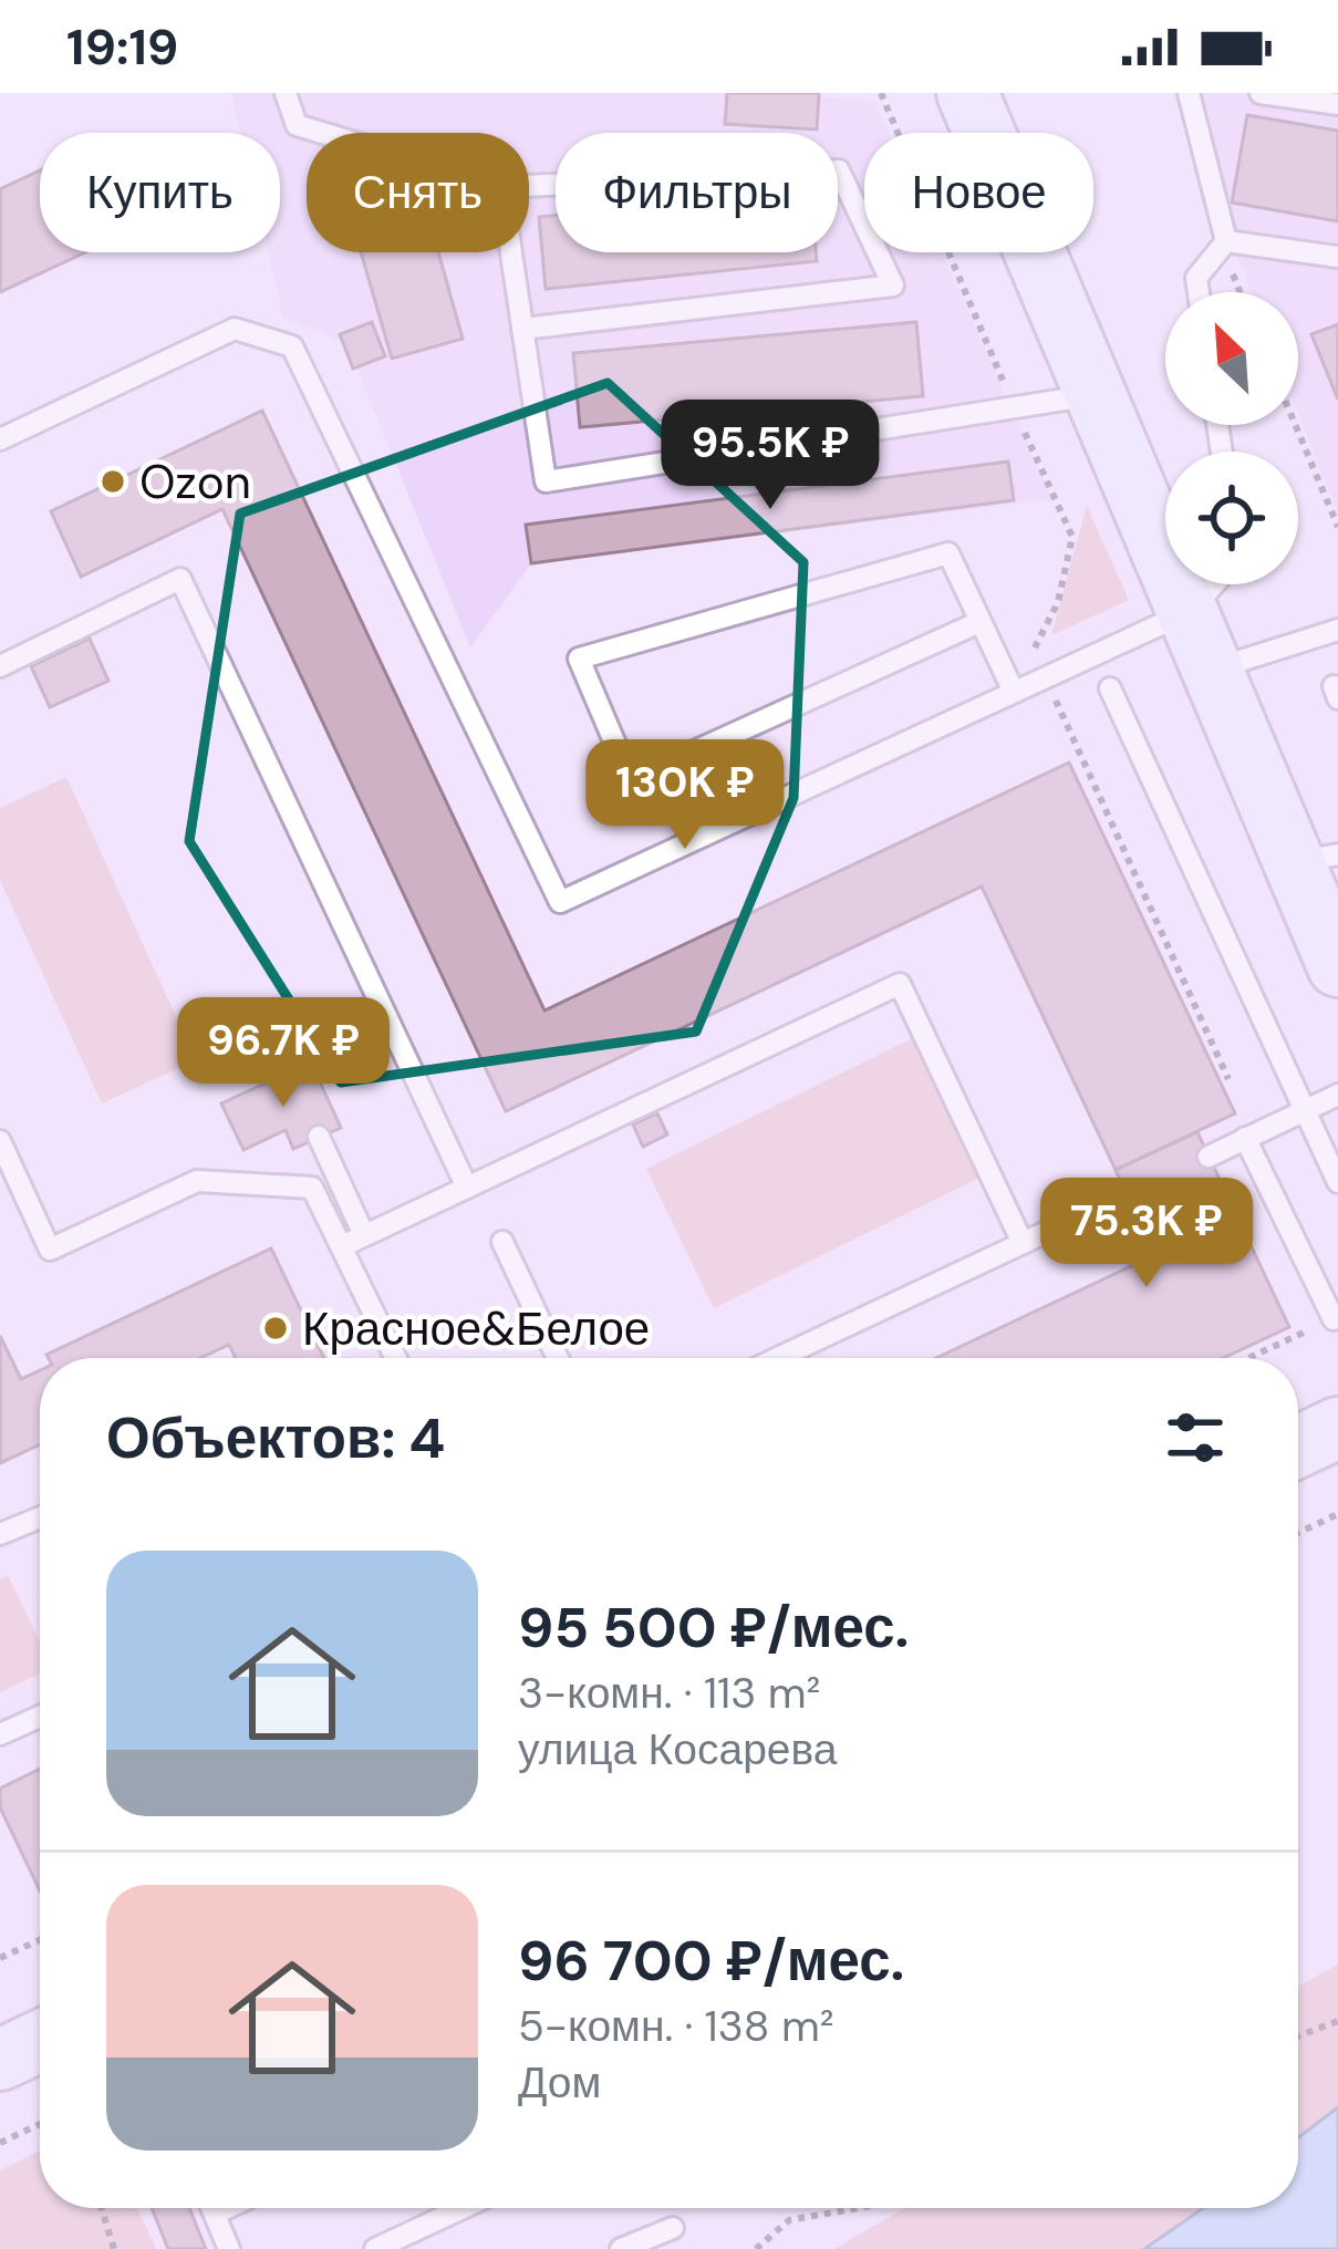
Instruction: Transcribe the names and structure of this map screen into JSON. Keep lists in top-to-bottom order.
{
  "places": ["Ozon", "Красное&Белое"],
  "north": "top left",
  "page": {
    "status": "19:19",
    "chip": [
      "Купить",
      "Снять",
      "Фильтры",
      "Новое"
    ],
    "price": [
      "95.5K ₽",
      "130K ₽",
      "96.7K ₽",
      "75.3K ₽"
    ],
    "heading": "Объектов: 4",
    "list": [
      {
        "name": "95 500 ₽/мес.",
        "note": "3-комн. · 113 m² · улица Косарева"
      },
      {
        "name": "96 700 ₽/мес.",
        "note": "5-комн. · 138 m² · Дом"
      }
    ]
  }
}
